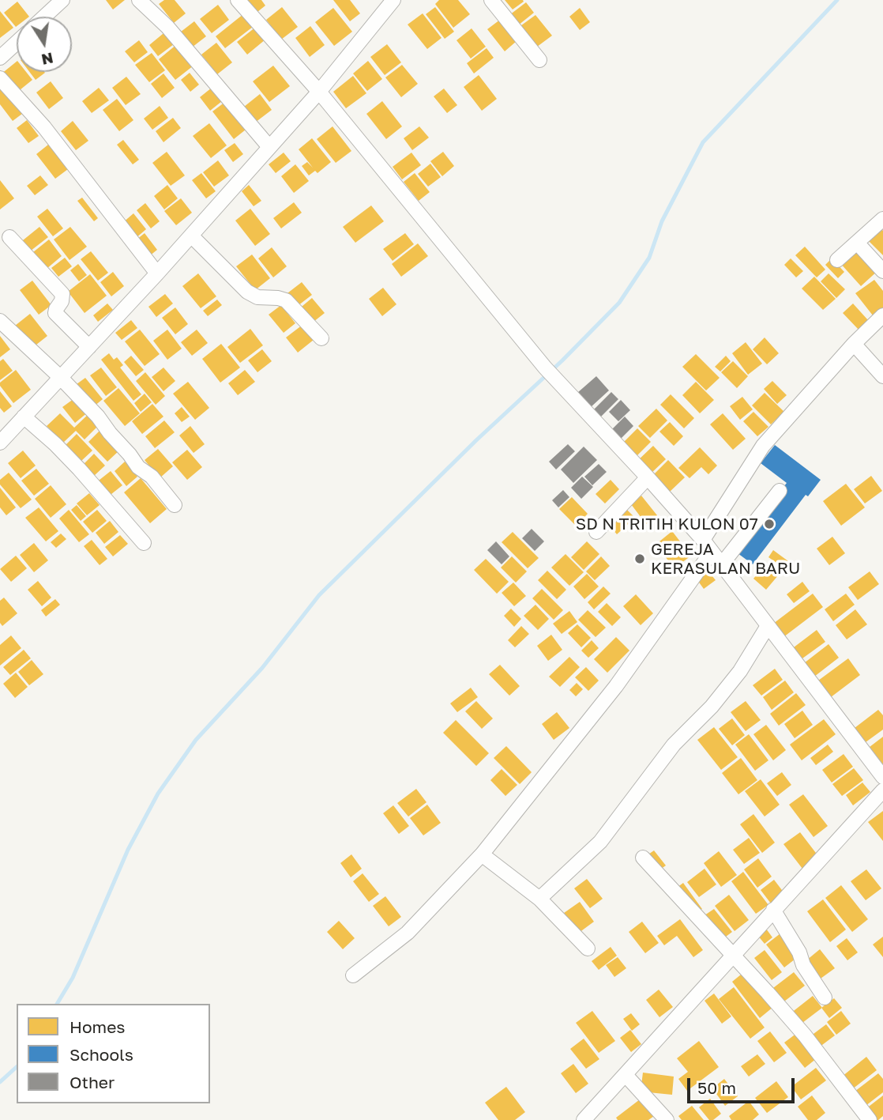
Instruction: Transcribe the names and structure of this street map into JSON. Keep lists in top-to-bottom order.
{
  "places": ["SD N TRITIH KULON 07", "GEREJA KERASULAN BARU"],
  "legend": ["Homes", "Schools", "Other"],
  "scale_bar": "50 m",
  "north": "bottom"
}
